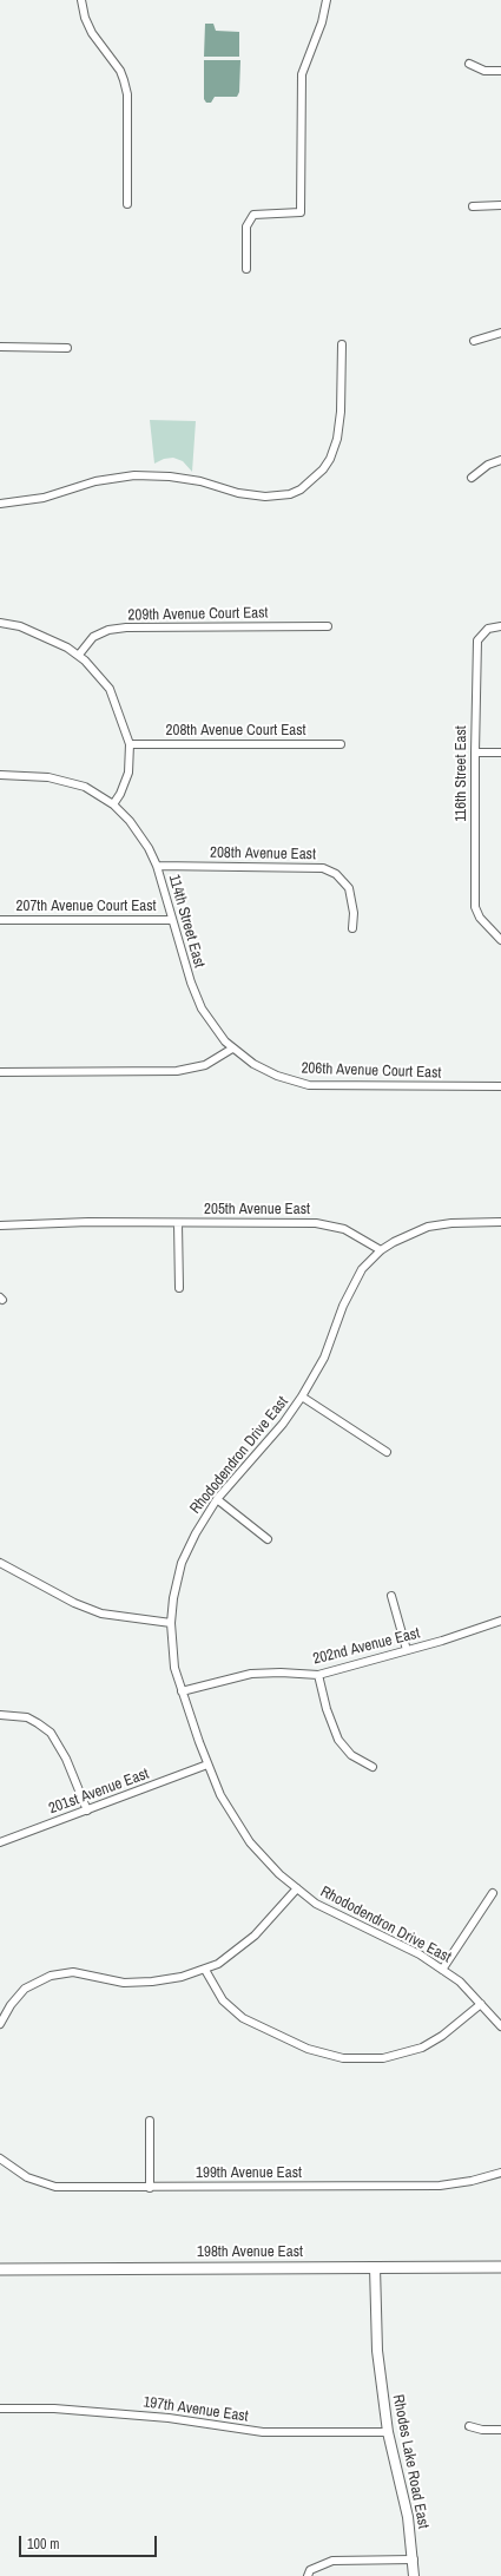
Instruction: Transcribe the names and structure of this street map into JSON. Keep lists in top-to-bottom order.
{
  "streets": {
    "main road": ["198th Avenue East"],
    "street": [
      "209th Avenue Court East",
      "208th Avenue Court East",
      "116th Street East",
      "208th Avenue East",
      "207th Avenue Court East",
      "114th Street East",
      "206th Avenue Court East",
      "205th Avenue East",
      "Rhododendron Drive East",
      "202nd Avenue East",
      "201st Avenue East",
      "199th Avenue East",
      "197th Avenue East",
      "Rhodes Lake Road East"
    ]
  },
  "crossings": [
    ["208th Avenue East", "114th Street East"],
    ["207th Avenue Court East", "114th Street East"],
    ["114th Street East", "206th Avenue Court East"],
    ["205th Avenue East", "Rhododendron Drive East"],
    ["Rhododendron Drive East", "202nd Avenue East"],
    ["Rhododendron Drive East", "201st Avenue East"],
    ["198th Avenue East", "Rhodes Lake Road East"],
    ["197th Avenue East", "Rhodes Lake Road East"]
  ],
  "scale_bar": "100 m"
}
